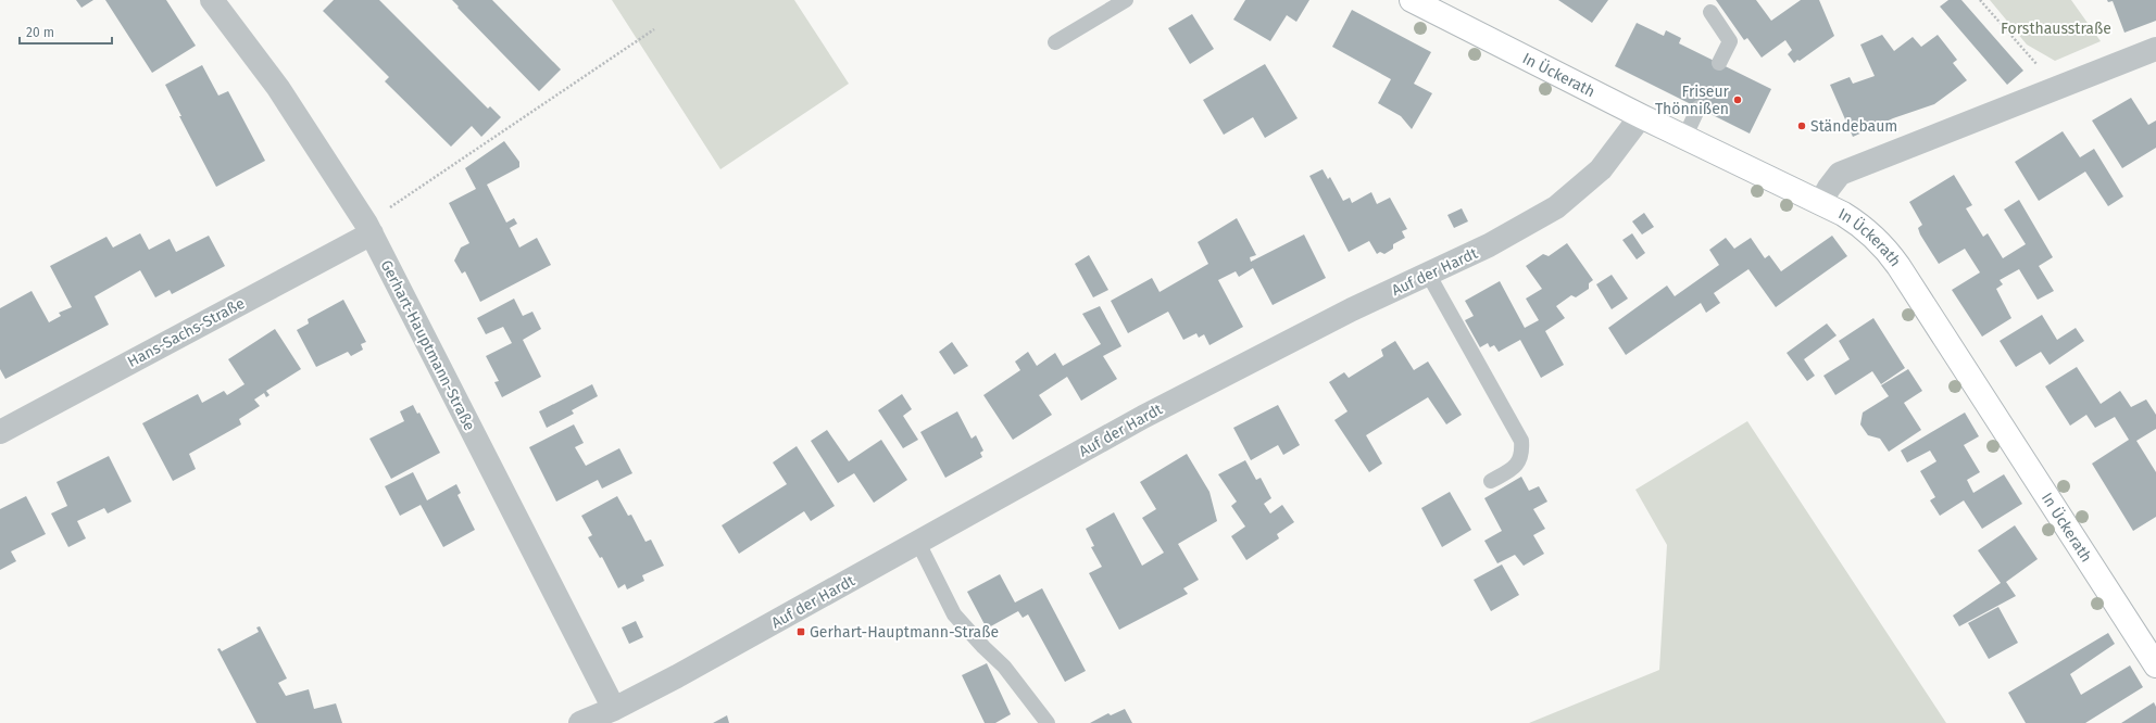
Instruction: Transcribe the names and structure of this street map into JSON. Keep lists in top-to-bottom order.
{
  "streets": {
    "main road": ["In Ückerath"],
    "street": ["Auf der Hardt", "Hans-Sachs-Straße", "Gerhart-Hauptmann-Straße"]
  },
  "crossings": [
    ["In Ückerath", "Auf der Hardt"],
    ["Auf der Hardt", "Gerhart-Hauptmann-Straße"],
    ["Hans-Sachs-Straße", "Gerhart-Hauptmann-Straße"]
  ],
  "parks": ["Forsthausstraße"],
  "places": {
    "other": ["Friseur Thönnißen", "Ständebaum"],
    "transit": ["Gerhart-Hauptmann-Straße"]
  },
  "scale_bar": "20 m"
}
